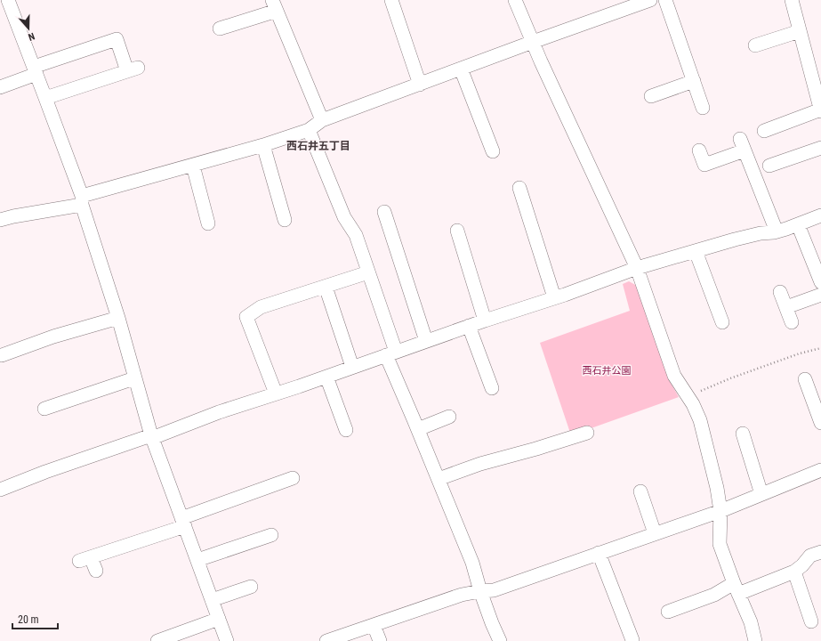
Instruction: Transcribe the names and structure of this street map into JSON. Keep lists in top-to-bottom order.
{
  "districts": ["西石井五丁目"],
  "parks": ["西石井公園"],
  "scale_bar": "20 m",
  "north": "bottom"
}
